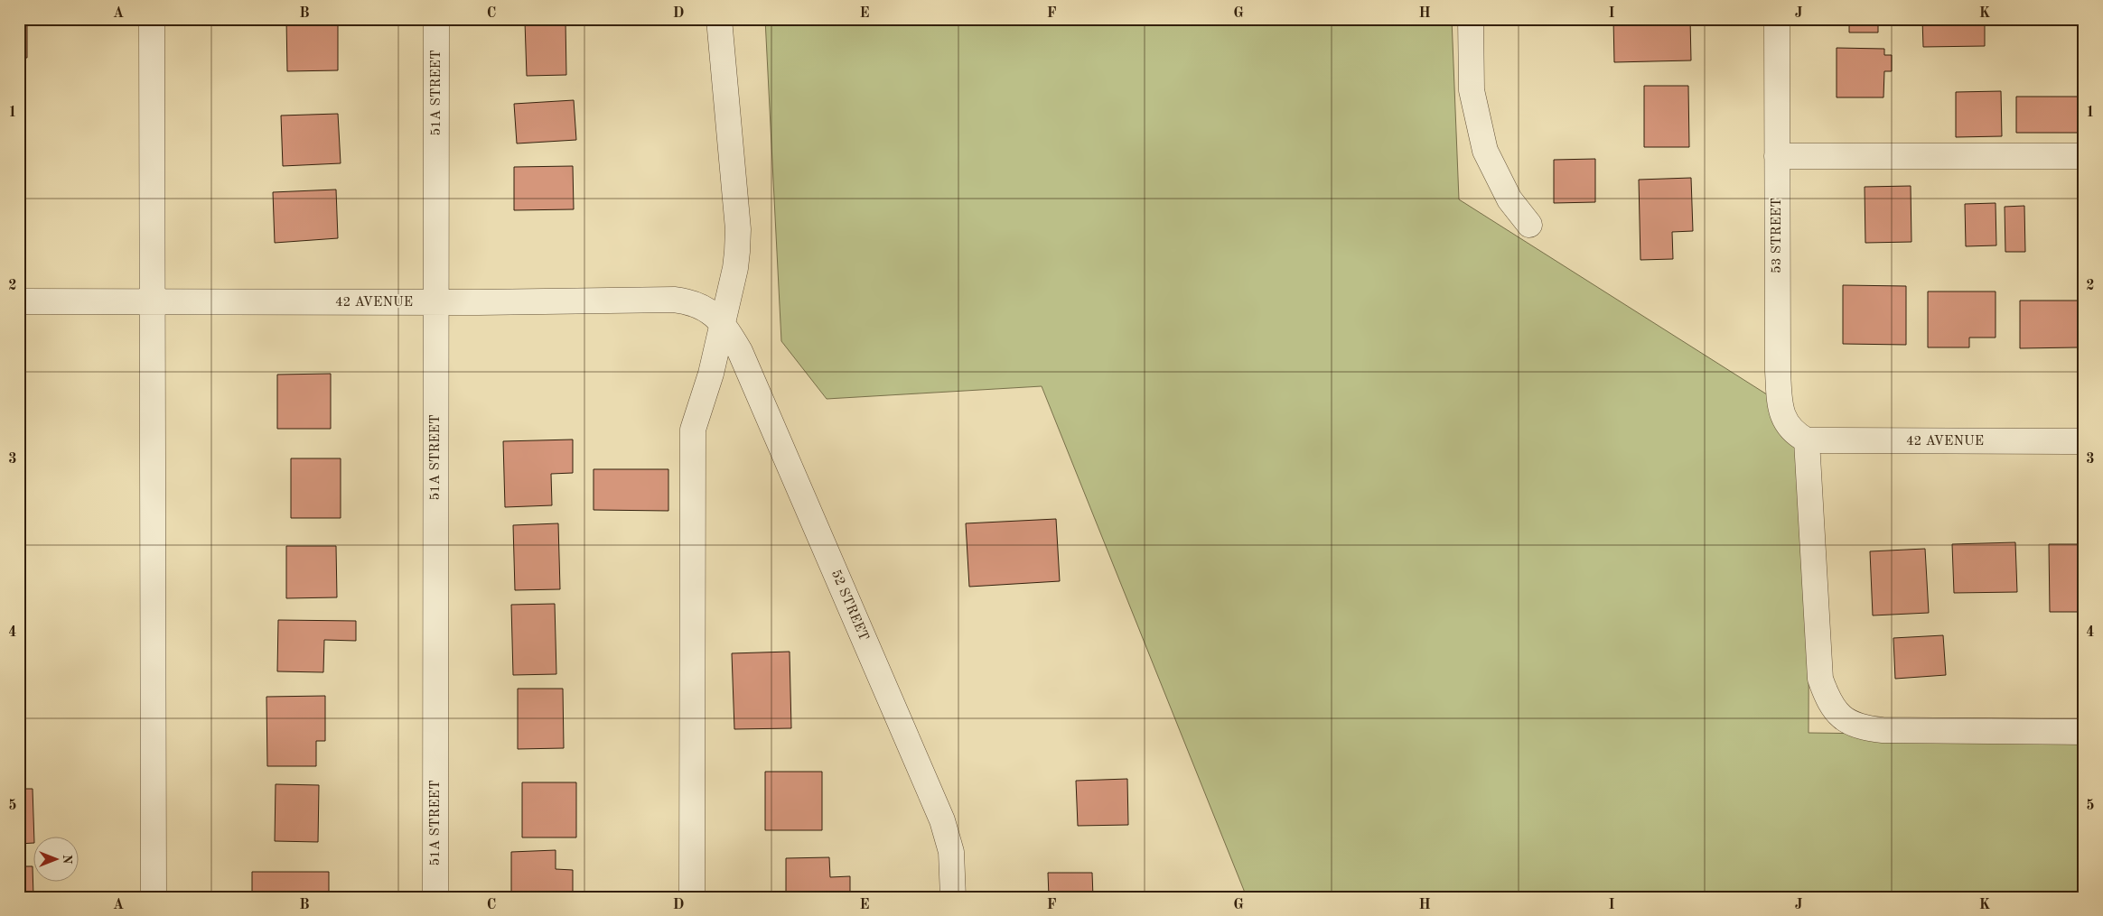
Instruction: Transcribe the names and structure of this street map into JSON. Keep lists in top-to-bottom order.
{
  "streets": {
    "street": [
      "51A STREET",
      "53 STREET",
      "42 AVENUE",
      "52 STREET"
    ]
  },
  "crossings": [
    ["51A STREET", "42 AVENUE"],
    ["53 STREET", "42 AVENUE"],
    ["42 AVENUE", "52 STREET"]
  ],
  "north": "right",
  "grid": {
    "columns": [
      "A",
      "B",
      "C",
      "D",
      "E",
      "F",
      "G",
      "H",
      "I",
      "J",
      "K"
    ],
    "rows": [
      "1",
      "2",
      "3",
      "4",
      "5"
    ]
  }
}
